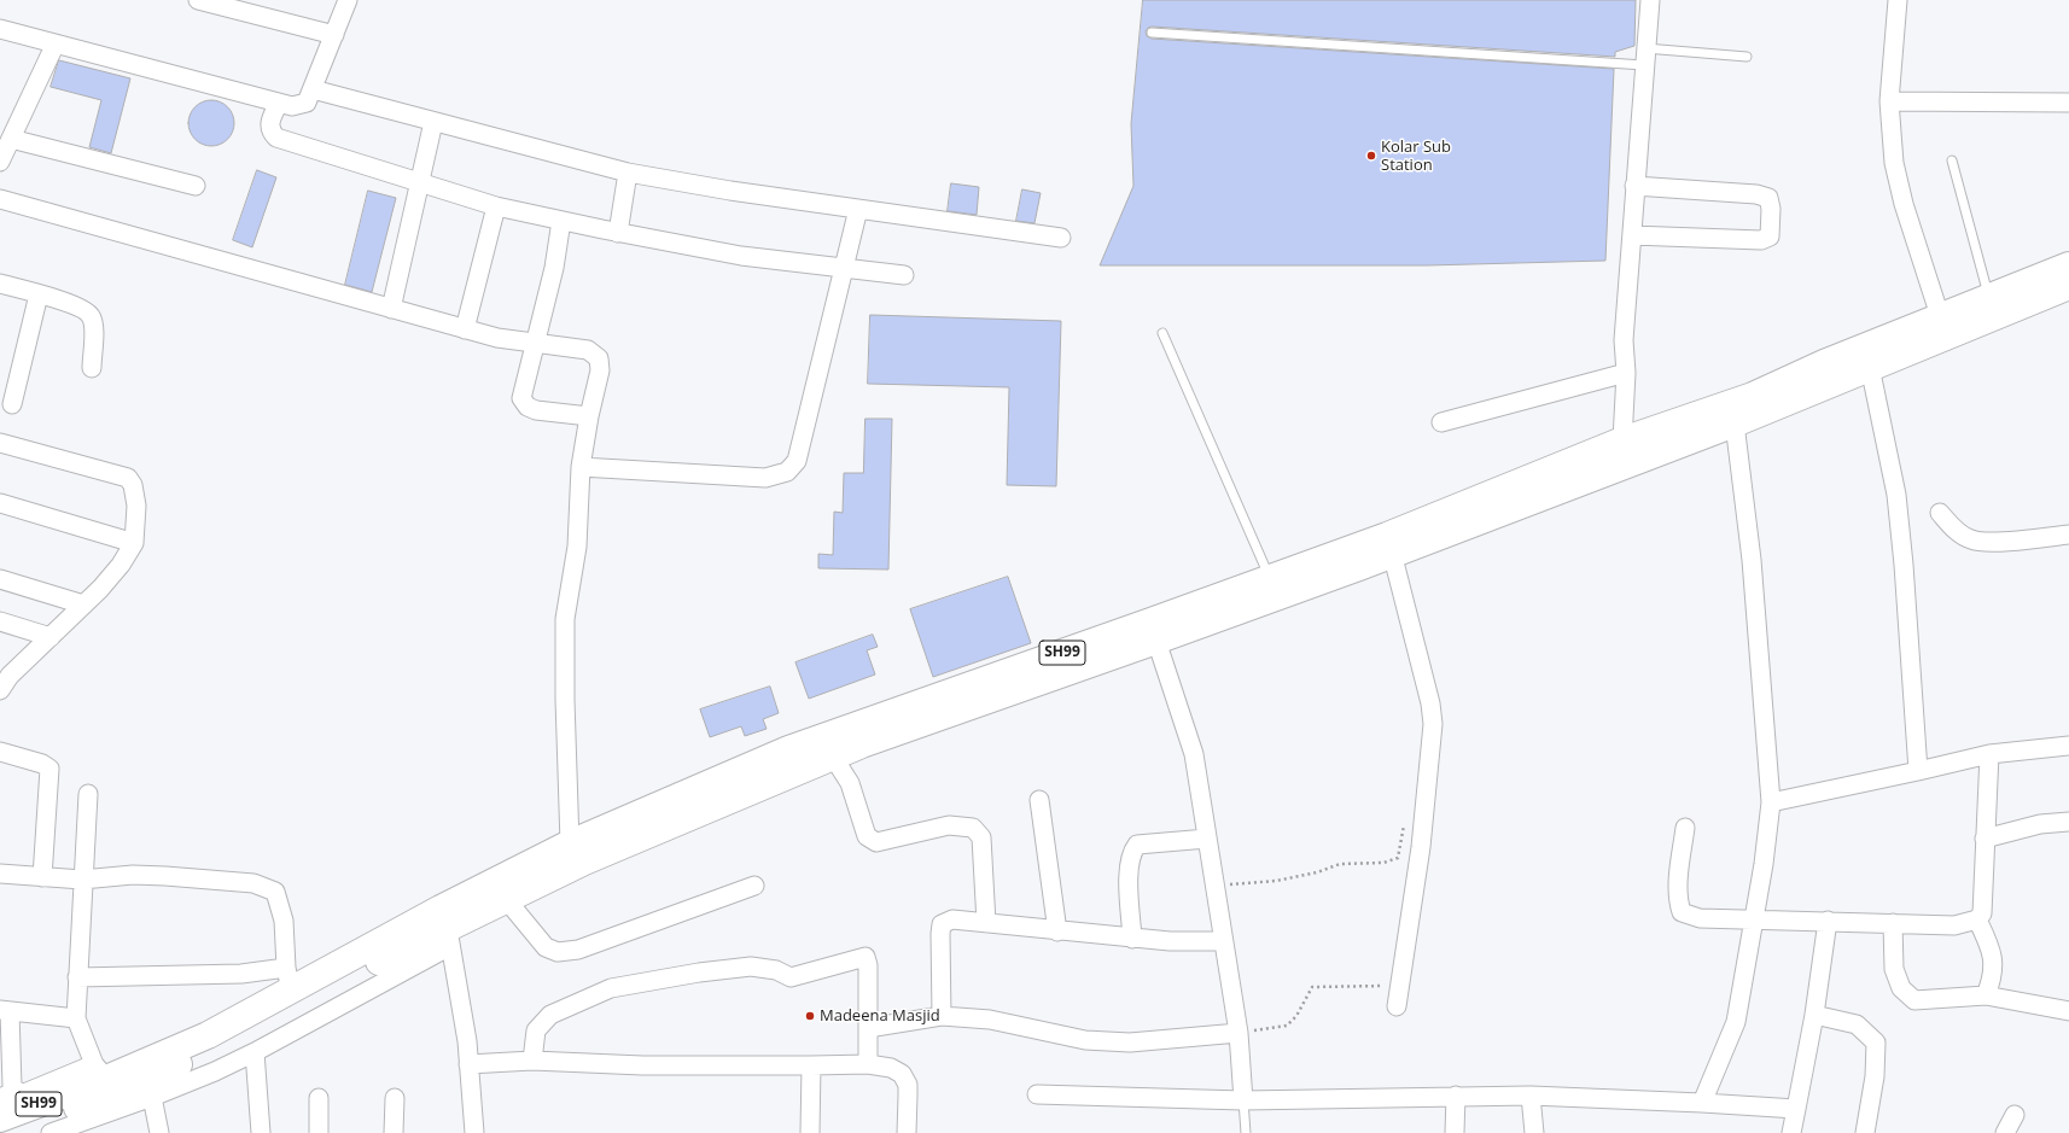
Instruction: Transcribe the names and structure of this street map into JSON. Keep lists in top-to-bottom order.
{
  "streets": {
    "main road": ["SH99"]
  },
  "places": ["Kolar Sub Station", "Madeena Masjid"]
}
